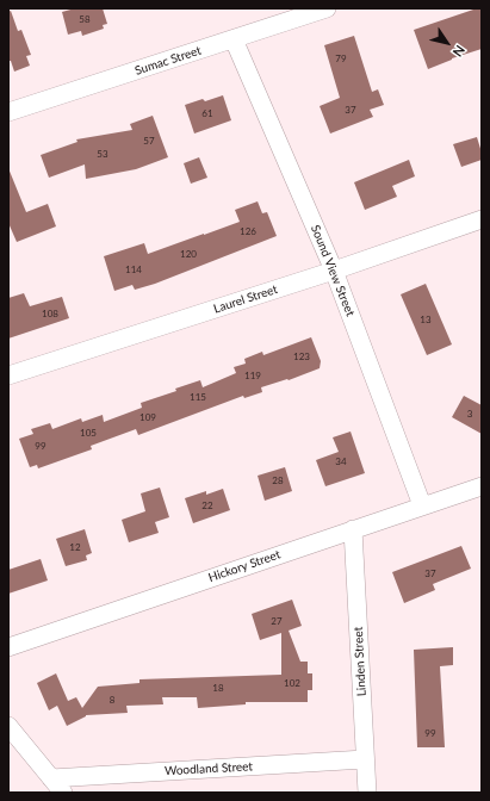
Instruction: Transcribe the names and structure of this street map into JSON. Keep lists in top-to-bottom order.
{
  "streets": {
    "street": [
      "Sumac Street",
      "Sound View Street",
      "Laurel Street",
      "Hickory Street",
      "Linden Street",
      "Woodland Street"
    ]
  },
  "crossings": [
    ["Sumac Street", "Sound View Street"],
    ["Sound View Street", "Laurel Street"],
    ["Sound View Street", "Hickory Street"],
    ["Hickory Street", "Linden Street"],
    ["Linden Street", "Woodland Street"]
  ],
  "house_numbers": [
    "58",
    "79",
    "37",
    "61",
    "57",
    "53",
    "126",
    "120",
    "114",
    "108",
    "13",
    "123",
    "119",
    "115",
    "3",
    "109",
    "105",
    "99",
    "34",
    "28",
    "22",
    "12",
    "37",
    "27",
    "102",
    "18",
    "8",
    "99"
  ],
  "north": "bottom right"
}
